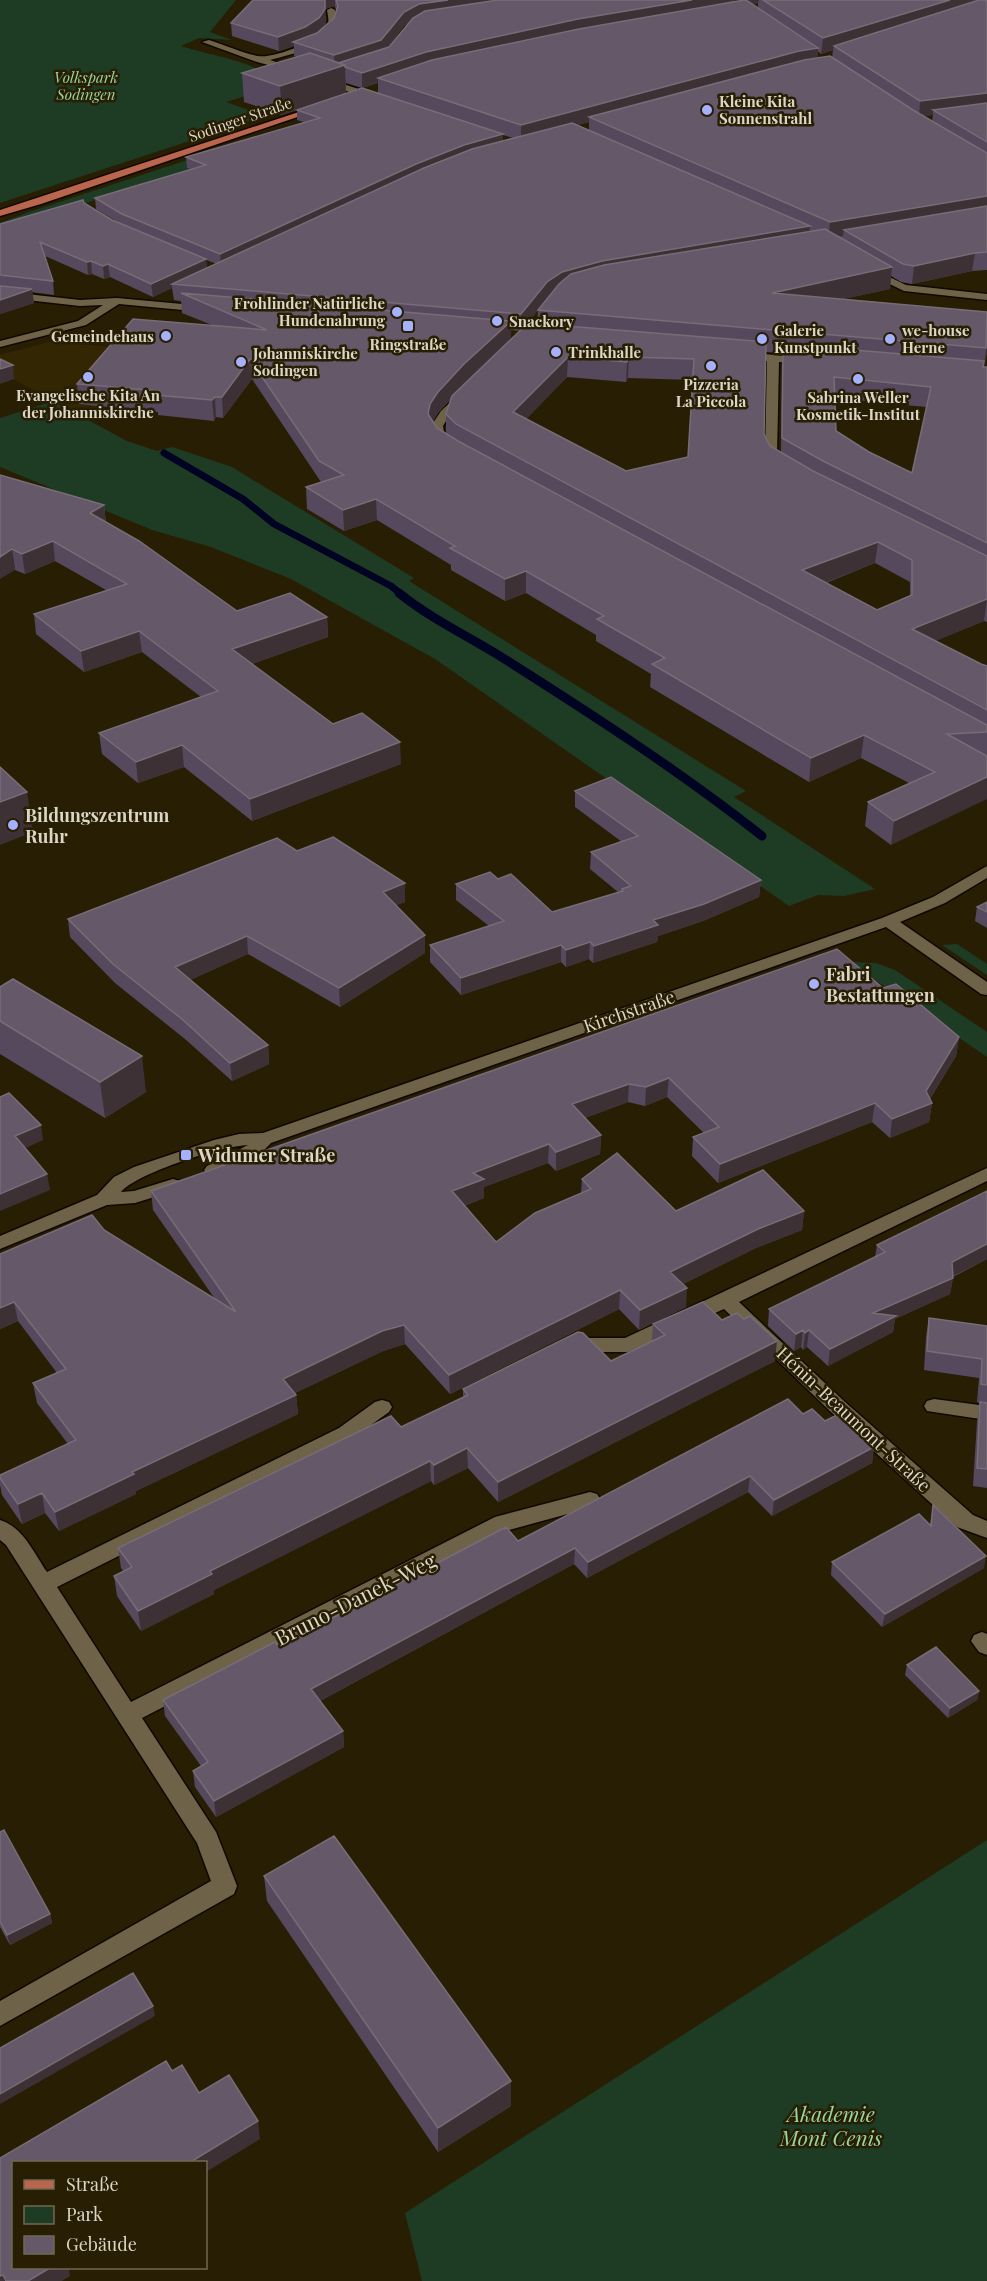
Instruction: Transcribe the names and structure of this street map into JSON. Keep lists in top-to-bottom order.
{
  "streets": {
    "main road": ["Sodinger Straße"],
    "street": ["Kirchstraße", "Hénin-Beaumont-Straße", "Bruno-Danek-Weg"]
  },
  "parks": ["Volkspark Sodingen", "Akademie Mont Cenis"],
  "places": {
    "other": [
      "Kleine Kita Sonnenstrahl",
      "Frohlinder Natürliche Hundenahrung",
      "Snackory",
      "Gemeindehaus",
      "Galerie Kunstpunkt",
      "we-house Herne",
      "Trinkhalle",
      "Johanniskirche Sodingen",
      "Pizzeria La Piccola",
      "Evangelische Kita An der Johanniskirche",
      "Sabrina Weller Kosmetik-Institut",
      "Bildungszentrum Ruhr",
      "Fabri Bestattungen"
    ],
    "transit": ["Ringstraße", "Widumer Straße"]
  },
  "legend": ["Straße", "Park", "Gebäude"]
}
